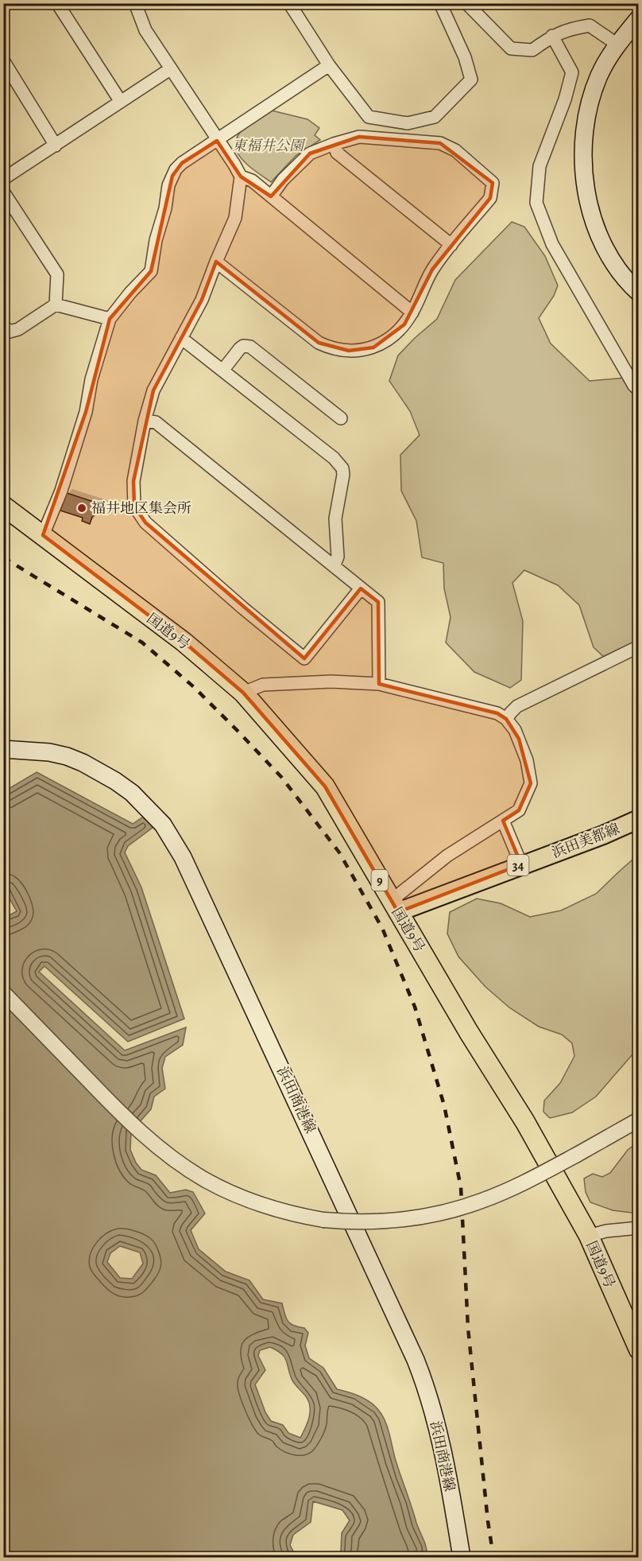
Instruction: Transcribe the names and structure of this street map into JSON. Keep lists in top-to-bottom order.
{
  "streets": {
    "highway": ["国道9号", "9"],
    "main road": ["浜田美都線", "34", "浜田商港線"]
  },
  "crossings": [
    ["国道9号", "浜田美都線"]
  ],
  "parks": ["東福井公園"],
  "places": ["福井地区集会所"]
}
